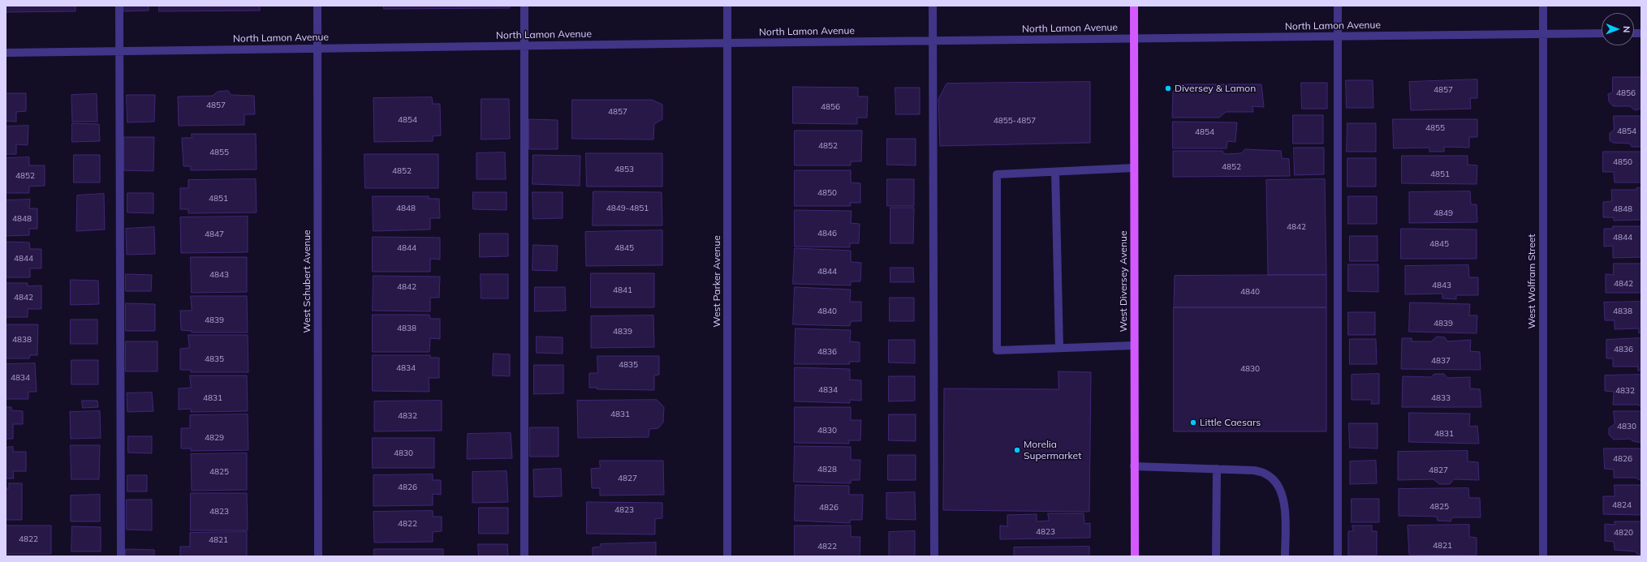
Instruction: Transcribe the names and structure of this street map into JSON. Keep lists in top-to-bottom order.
{
  "streets": {
    "main road": ["West Diversey Avenue"],
    "street": [
      "North Lamon Avenue",
      "West Schubert Avenue",
      "West Parker Avenue",
      "West Wolfram Street"
    ]
  },
  "crossings": [
    ["North Lamon Avenue", "West Schubert Avenue"],
    ["North Lamon Avenue", "West Parker Avenue"],
    ["North Lamon Avenue", "West Diversey Avenue"],
    ["North Lamon Avenue", "West Wolfram Street"]
  ],
  "places": ["Diversey & Lamon", "Little Caesars", "Morelia Supermarket"],
  "house_numbers": [
    "4857",
    "4856",
    "4857",
    "4856",
    "4857",
    "4854",
    "4855-4857",
    "4855",
    "4854",
    "4854",
    "4852",
    "4855",
    "4850",
    "4852",
    "4853",
    "4852",
    "4851",
    "4852",
    "4850",
    "4851",
    "4848",
    "4849-4851",
    "4848",
    "4849",
    "4848",
    "4842",
    "4846",
    "4847",
    "4844",
    "4845",
    "4844",
    "4845",
    "4844",
    "4844",
    "4843",
    "4842",
    "4843",
    "4842",
    "4841",
    "4840",
    "4842",
    "4840",
    "4838",
    "4839",
    "4839",
    "4838",
    "4839",
    "4838",
    "4836",
    "4836",
    "4835",
    "4837",
    "4835",
    "4834",
    "4830",
    "4834",
    "4834",
    "4832",
    "4831",
    "4833",
    "4831",
    "4832",
    "4830",
    "4830",
    "4831",
    "4829",
    "4830",
    "4826",
    "4828",
    "4827",
    "4825",
    "4827",
    "4826",
    "4824",
    "4825",
    "4826",
    "4823",
    "4823",
    "4822",
    "4823",
    "4820",
    "4822",
    "4821",
    "4821",
    "4822"
  ],
  "north": "right"
}
